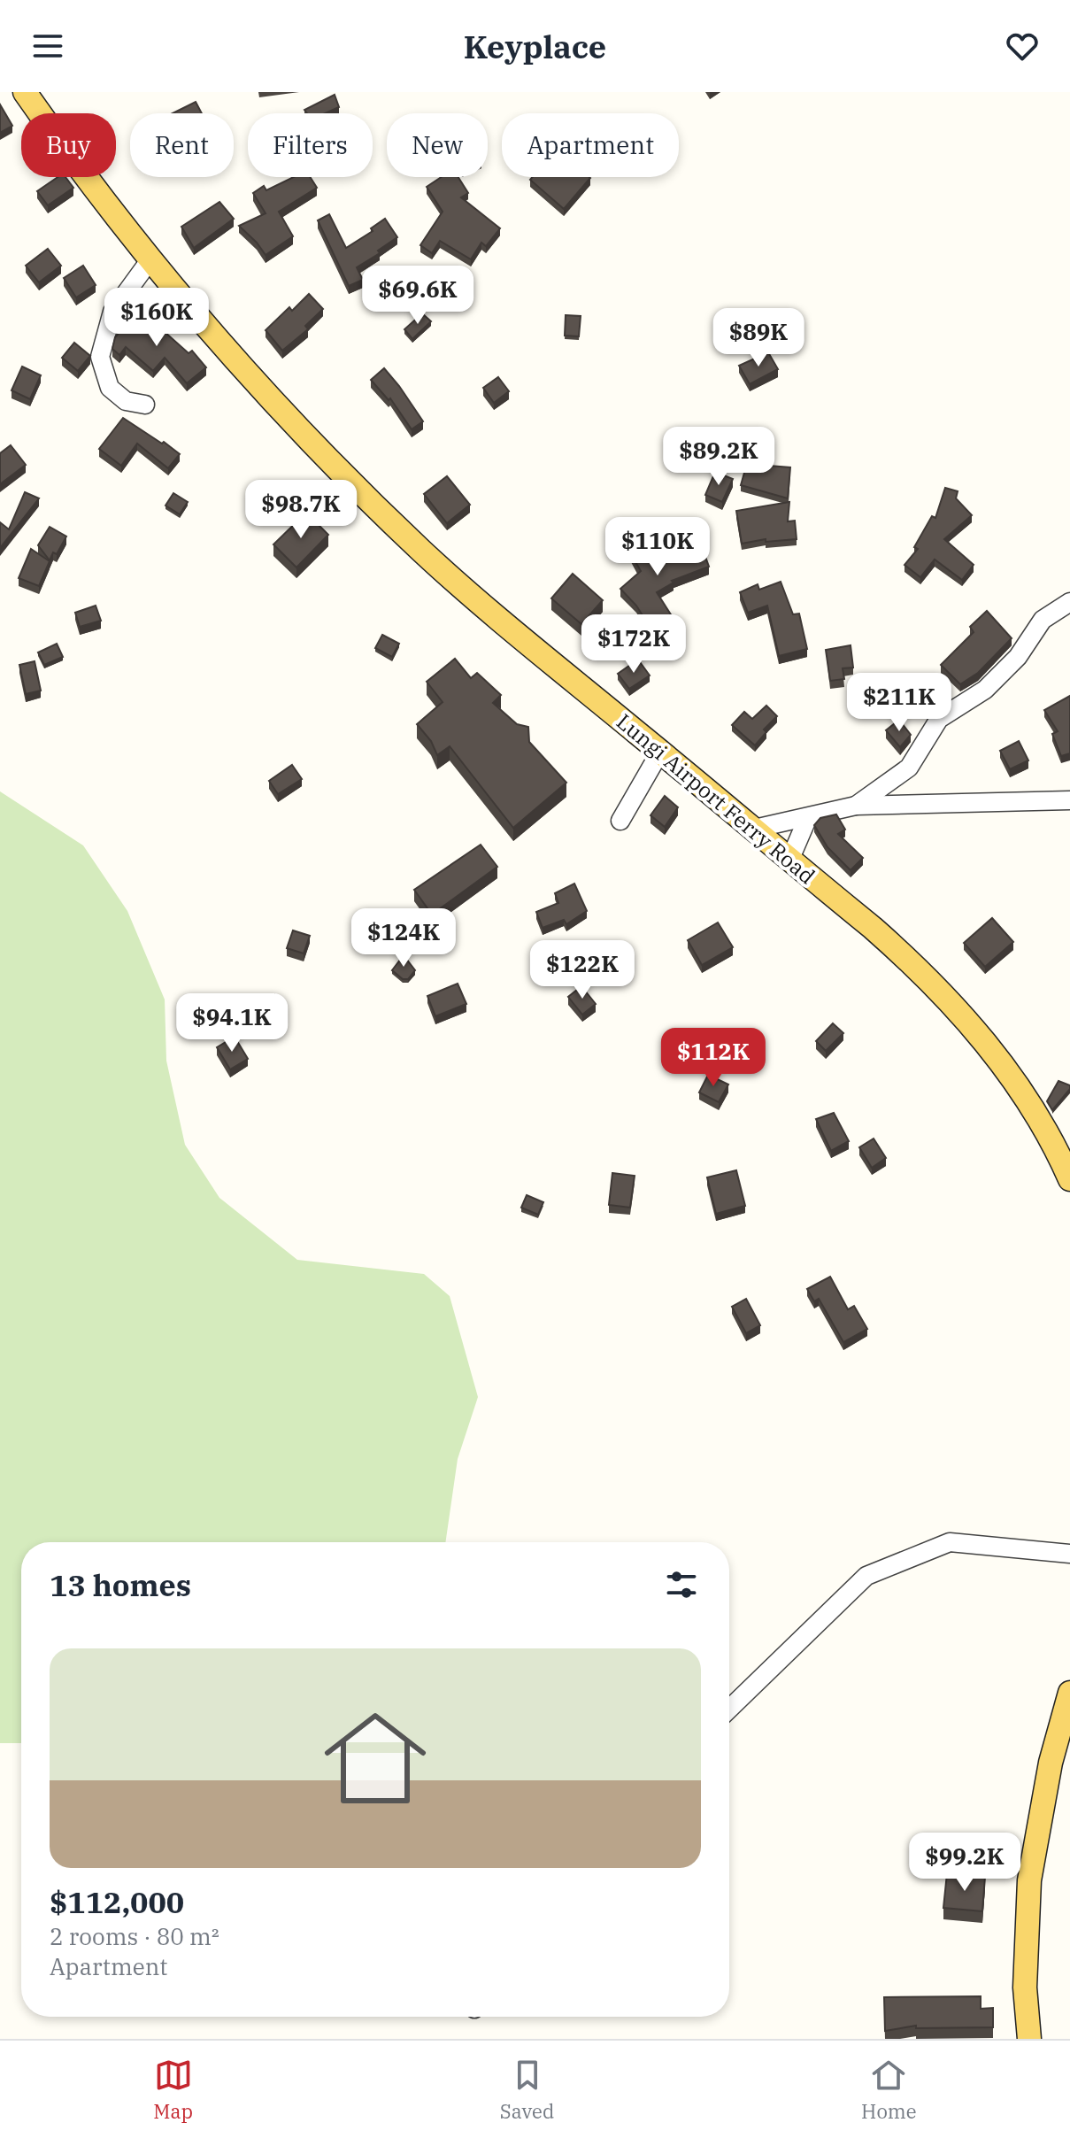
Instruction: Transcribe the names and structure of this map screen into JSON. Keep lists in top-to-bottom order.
{
  "streets": {
    "main road": ["Lungi Airport Ferry Road"]
  },
  "page": {
    "header": "Keyplace",
    "chip": [
      "Buy",
      "Rent",
      "Filters",
      "New",
      "Apartment"
    ],
    "price": [
      "$69.6K",
      "$160K",
      "$89K",
      "$89.2K",
      "$98.7K",
      "$110K",
      "$172K",
      "$211K",
      "$124K",
      "$122K",
      "$94.1K",
      "$112K",
      "$99.2K"
    ],
    "heading": "13 homes",
    "list": [
      {
        "name": "$112,000",
        "note": "2 rooms · 80 m² · Apartment"
      }
    ],
    "tabs": ["Map", "Saved", "Home"]
  }
}
